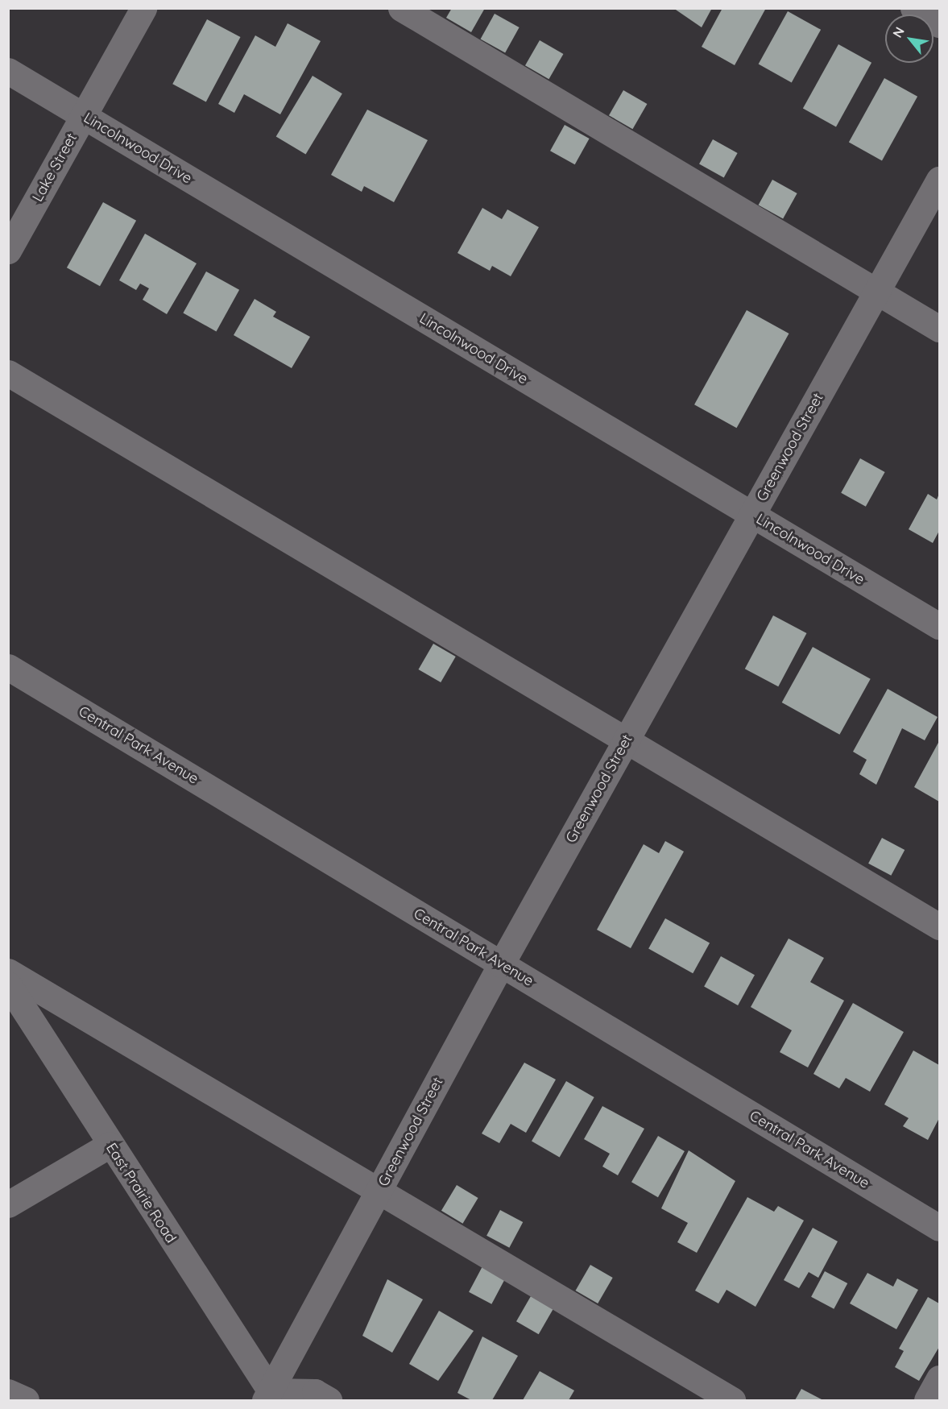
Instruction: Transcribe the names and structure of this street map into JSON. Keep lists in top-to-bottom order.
{
  "streets": {
    "street": [
      "Lincolnwood Drive",
      "Lake Street",
      "Greenwood Street",
      "Central Park Avenue",
      "East Prairie Road"
    ]
  },
  "crossings": [
    ["Lincolnwood Drive", "Lake Street"],
    ["Lincolnwood Drive", "Greenwood Street"],
    ["Greenwood Street", "Central Park Avenue"],
    ["Greenwood Street", "East Prairie Road"]
  ],
  "north": "top left"
}
